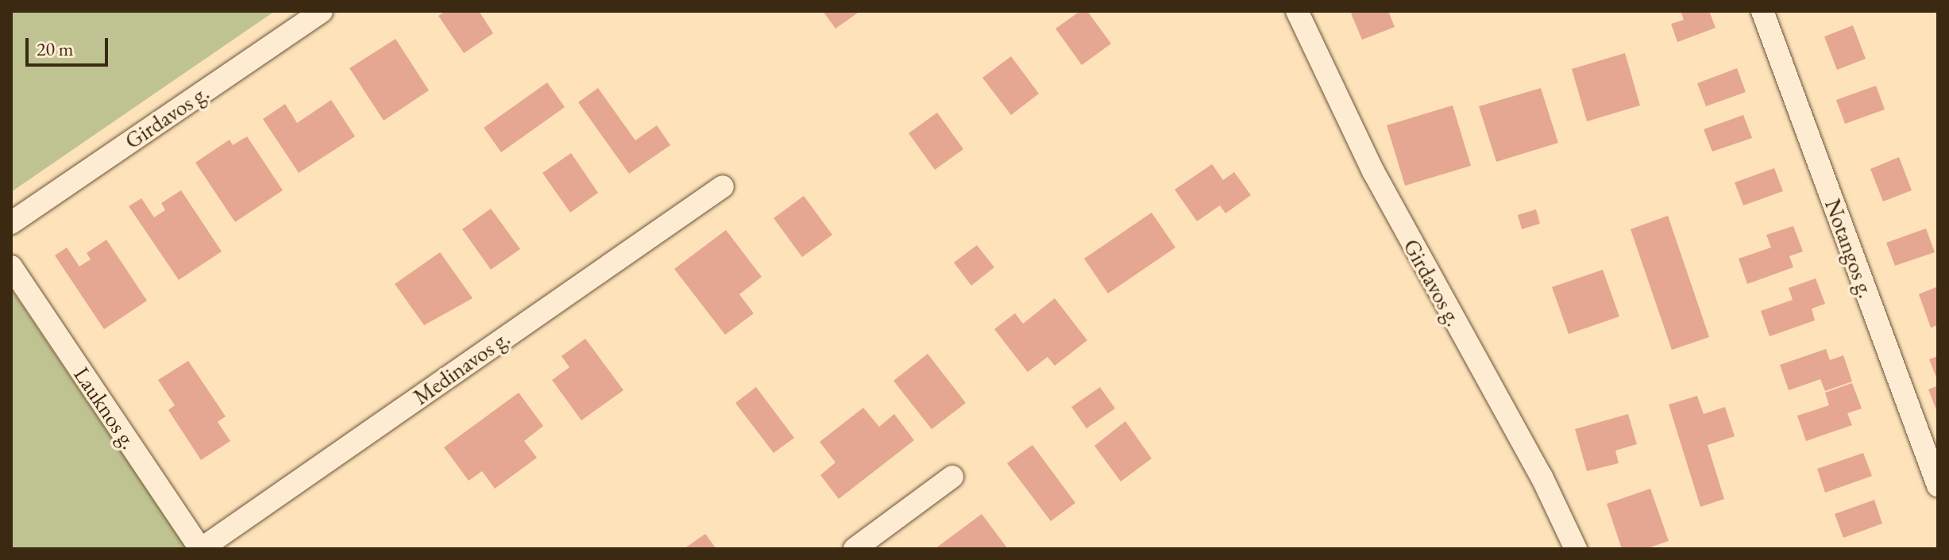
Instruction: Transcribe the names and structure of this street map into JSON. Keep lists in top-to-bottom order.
{
  "streets": {
    "street": [
      "Girdavos g.",
      "Notangos g.",
      "Medinavos g.",
      "Lauknos g."
    ]
  },
  "crossings": [
    ["Medinavos g.", "Lauknos g."]
  ],
  "scale_bar": "20 m"
}
